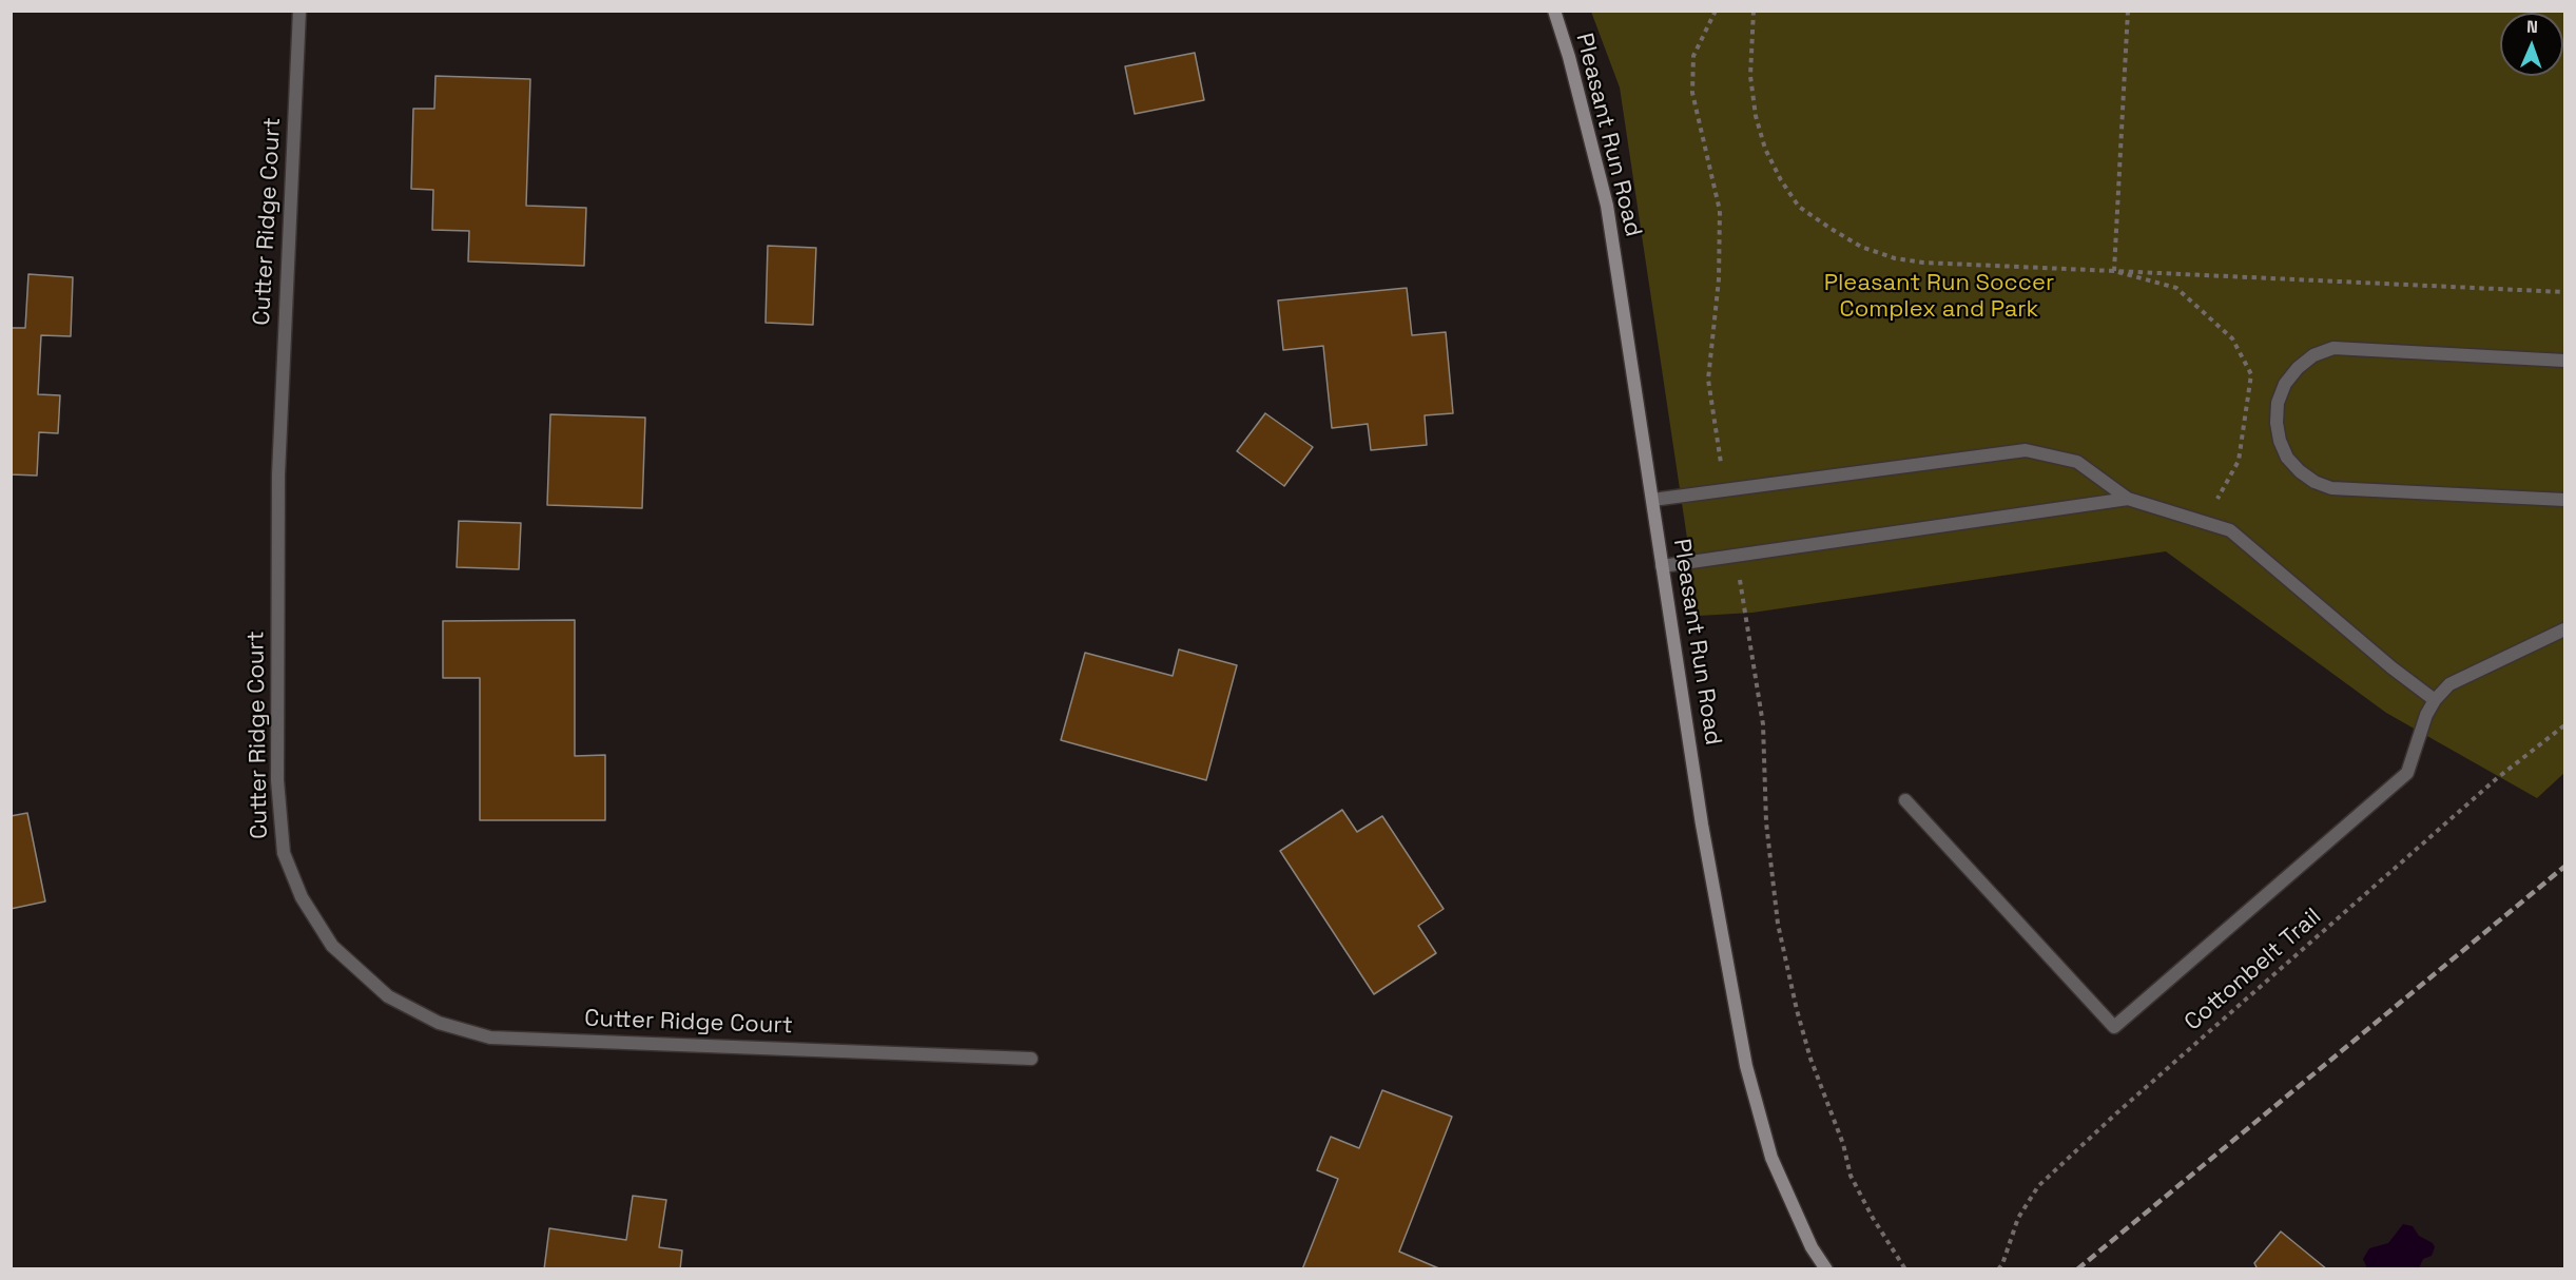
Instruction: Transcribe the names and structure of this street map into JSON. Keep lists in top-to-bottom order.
{
  "streets": {
    "main road": ["Pleasant Run Road"],
    "street": ["Cutter Ridge Court"],
    "path": ["Cottonbelt Trail"]
  },
  "parks": ["Pleasant Run Soccer Complex and Park"],
  "north": "top"
}
